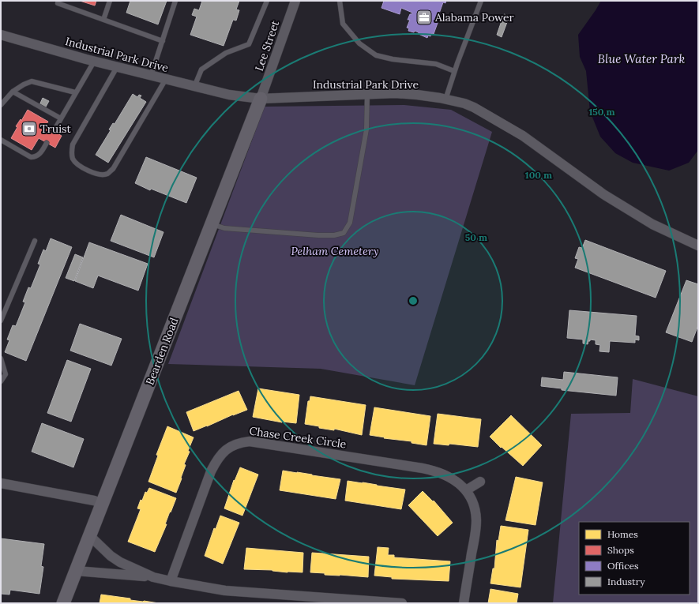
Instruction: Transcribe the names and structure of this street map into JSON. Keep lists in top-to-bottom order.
{
  "streets": {
    "street": [
      "Lee Street",
      "Industrial Park Drive",
      "Bearden Road",
      "Chase Creek Circle"
    ]
  },
  "crossings": [
    ["Lee Street", "Industrial Park Drive"],
    ["Lee Street", "Bearden Road"],
    ["Industrial Park Drive", "Bearden Road"]
  ],
  "water": ["Blue Water Park"],
  "parks": ["Pelham Cemetery"],
  "places": {
    "office": ["Alabama Power"],
    "bank": ["Truist"]
  },
  "legend": [
    "Homes",
    "Shops",
    "Offices",
    "Industry"
  ],
  "rings": ["150 m", "100 m", "50 m"]
}
